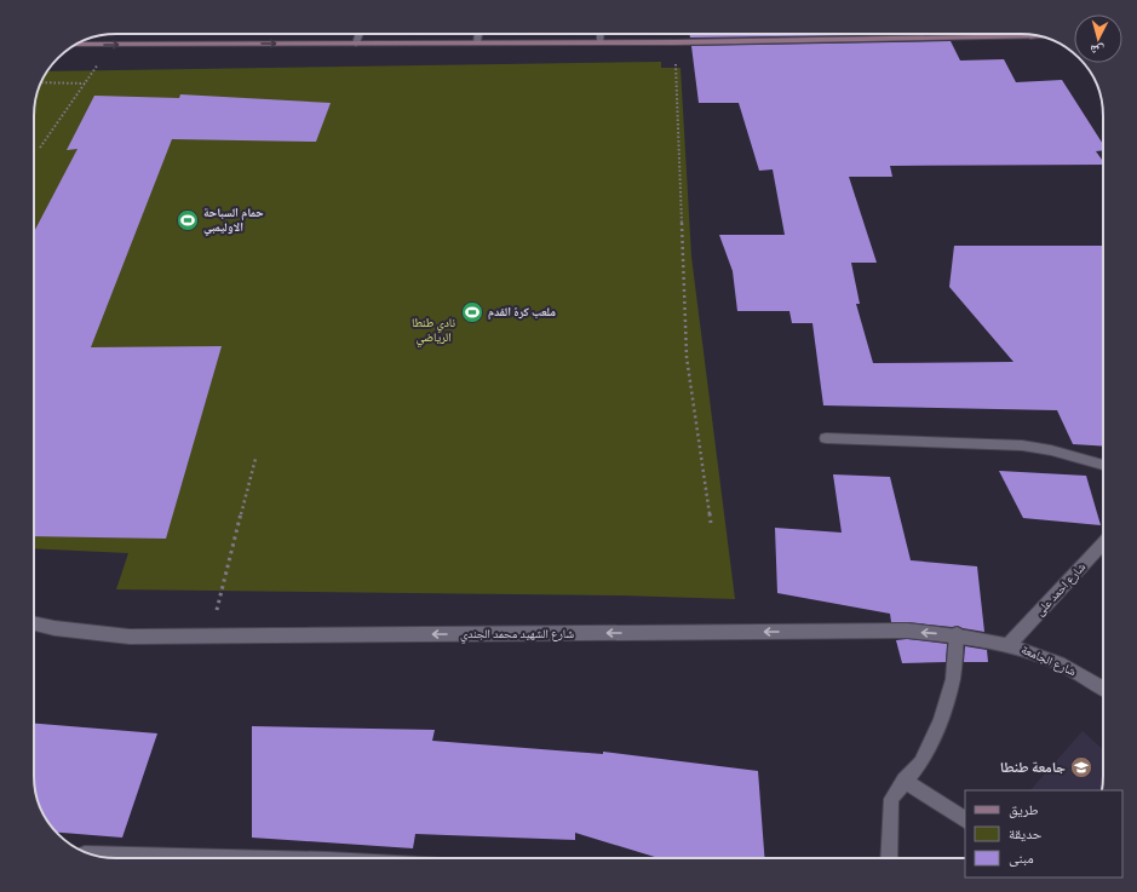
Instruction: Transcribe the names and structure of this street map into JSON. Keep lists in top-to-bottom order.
{
  "streets": {
    "street": ["شارع احمد على", "شارع الشهيد محمد الجندي", "شارع الجامعة"]
  },
  "crossings": [
    ["شارع احمد على", "شارع الشهيد محمد الجندي"],
    ["شارع احمد على", "شارع الجامعة"],
    ["شارع الشهيد محمد الجندي", "شارع الجامعة"]
  ],
  "one_way": ["شارع الشهيد محمد الجندي"],
  "parks": ["نادي طنطا الرياضي"],
  "places": {
    "sports": ["حمام السباحة الاوليمبي", "ملعب كرة القدم"],
    "school or university": ["جامعة طنطا"]
  },
  "legend": ["طريق", "حديقة", "مبنى"],
  "north": "bottom"
}
